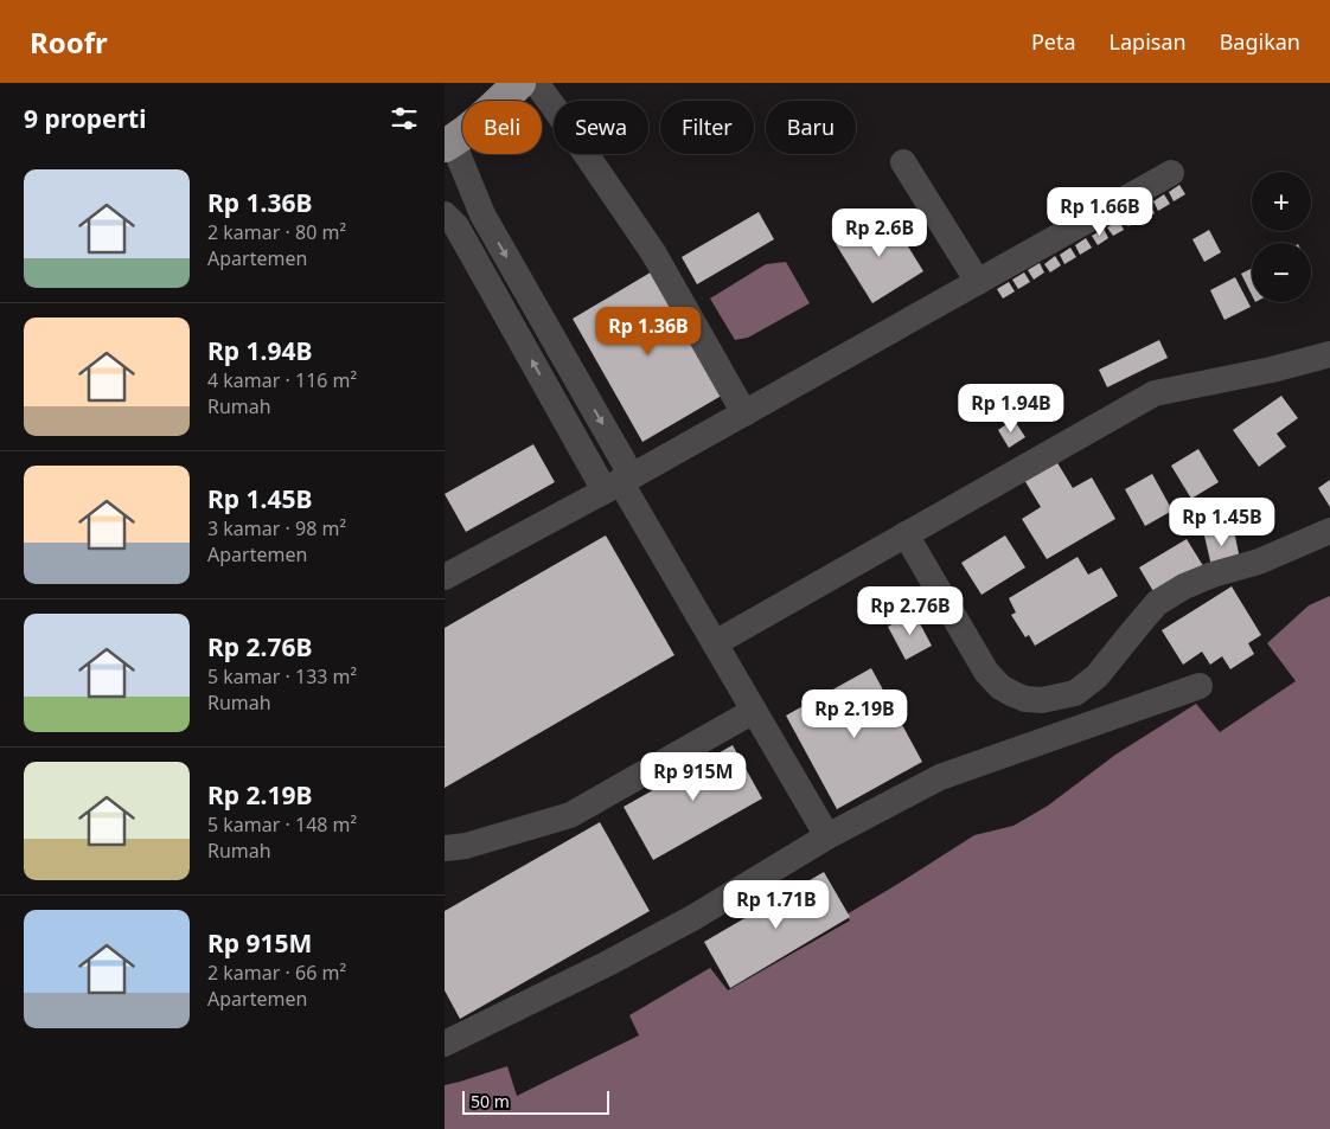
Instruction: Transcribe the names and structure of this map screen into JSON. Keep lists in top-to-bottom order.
{
  "scale_bar": "50 m",
  "page": {
    "header": "Roofr",
    "nav": ["Peta", "Lapisan", "Bagikan"],
    "heading": "9 properti",
    "chip": [
      "Beli",
      "Sewa",
      "Filter",
      "Baru"
    ],
    "list": [
      {
        "name": "Rp 1.36B",
        "note": "2 kamar · 80 m² · Apartemen"
      },
      {
        "name": "Rp 1.94B",
        "note": "4 kamar · 116 m² · Rumah"
      },
      {
        "name": "Rp 1.45B",
        "note": "3 kamar · 98 m² · Apartemen"
      },
      {
        "name": "Rp 2.76B",
        "note": "5 kamar · 133 m² · Rumah"
      },
      {
        "name": "Rp 2.19B",
        "note": "5 kamar · 148 m² · Rumah"
      },
      {
        "name": "Rp 915M",
        "note": "2 kamar · 66 m² · Apartemen"
      }
    ],
    "map_buttons": ["+", "−"],
    "price": [
      "Rp 1.66B",
      "Rp 2.6B",
      "Rp 1.36B",
      "Rp 1.94B",
      "Rp 1.45B",
      "Rp 2.76B",
      "Rp 2.19B",
      "Rp 915M",
      "Rp 1.71B"
    ],
    "scale": "50 m"
  }
}
